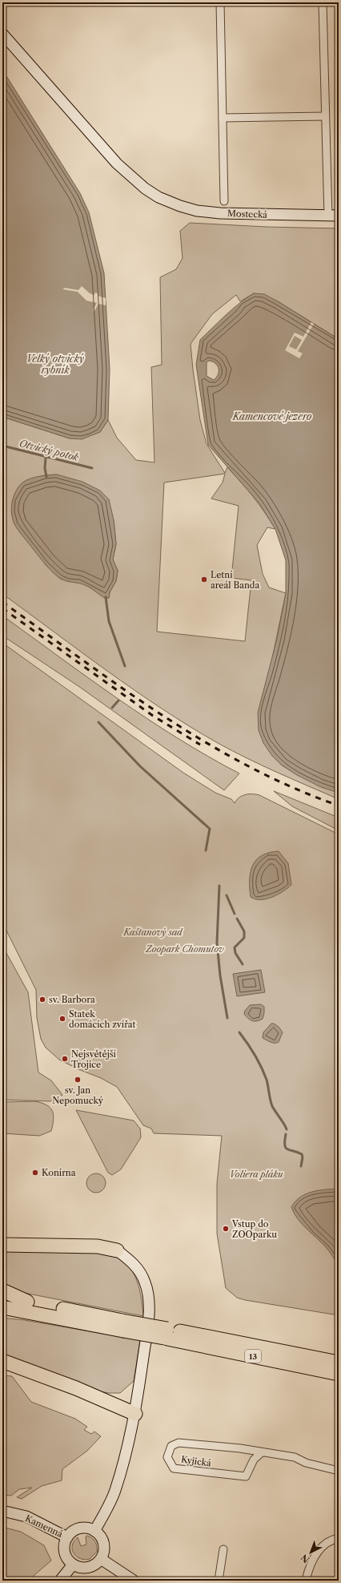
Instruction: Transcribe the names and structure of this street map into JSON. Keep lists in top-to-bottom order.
{
  "streets": {
    "highway": ["13"],
    "street": ["Mostecká", "Kyjická", "Kamenná"]
  },
  "water": ["Velký otvický rybník", "Kamencové jezero", "Otvický potok"],
  "parks": ["Kaštanový sad", "Zoopark Chomutov", "Voliera pláku"],
  "places": [
    "Letní areál Banda",
    "sv. Barbora",
    "Statek domácích zvířat",
    "Nejsvětější Trojice",
    "sv. Jan Nepomucký",
    "Konírna",
    "Vstup do ZOOparku"
  ],
  "north": "bottom left"
}
